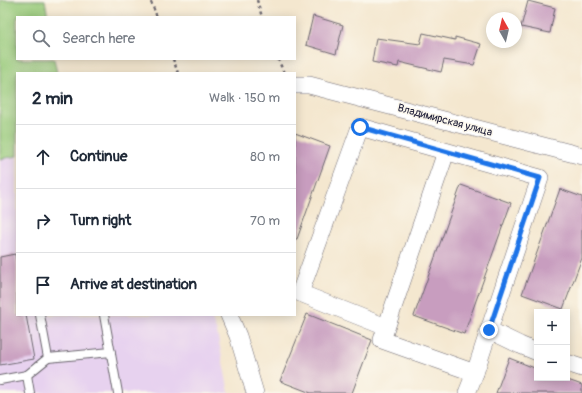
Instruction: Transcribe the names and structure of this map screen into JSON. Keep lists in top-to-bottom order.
{
  "streets": {
    "street": ["Владимирская улица"]
  },
  "north": "top",
  "page": {
    "search": "Search here",
    "heading": ["2 min", "Walk · 150 m"],
    "list": [
      ["Continue", "80 m"],
      ["Turn right", "70 m"],
      "Arrive at destination"
    ],
    "map_buttons": ["+", "−"]
  }
}
